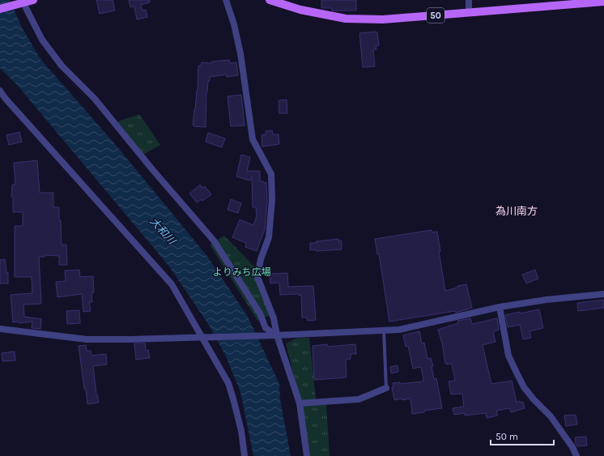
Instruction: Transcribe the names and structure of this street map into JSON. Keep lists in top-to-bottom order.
{
  "streets": {
    "main road": ["50"]
  },
  "districts": ["為川南方"],
  "water": ["大和川"],
  "parks": ["よりみち広場"],
  "scale_bar": "50 m"
}
